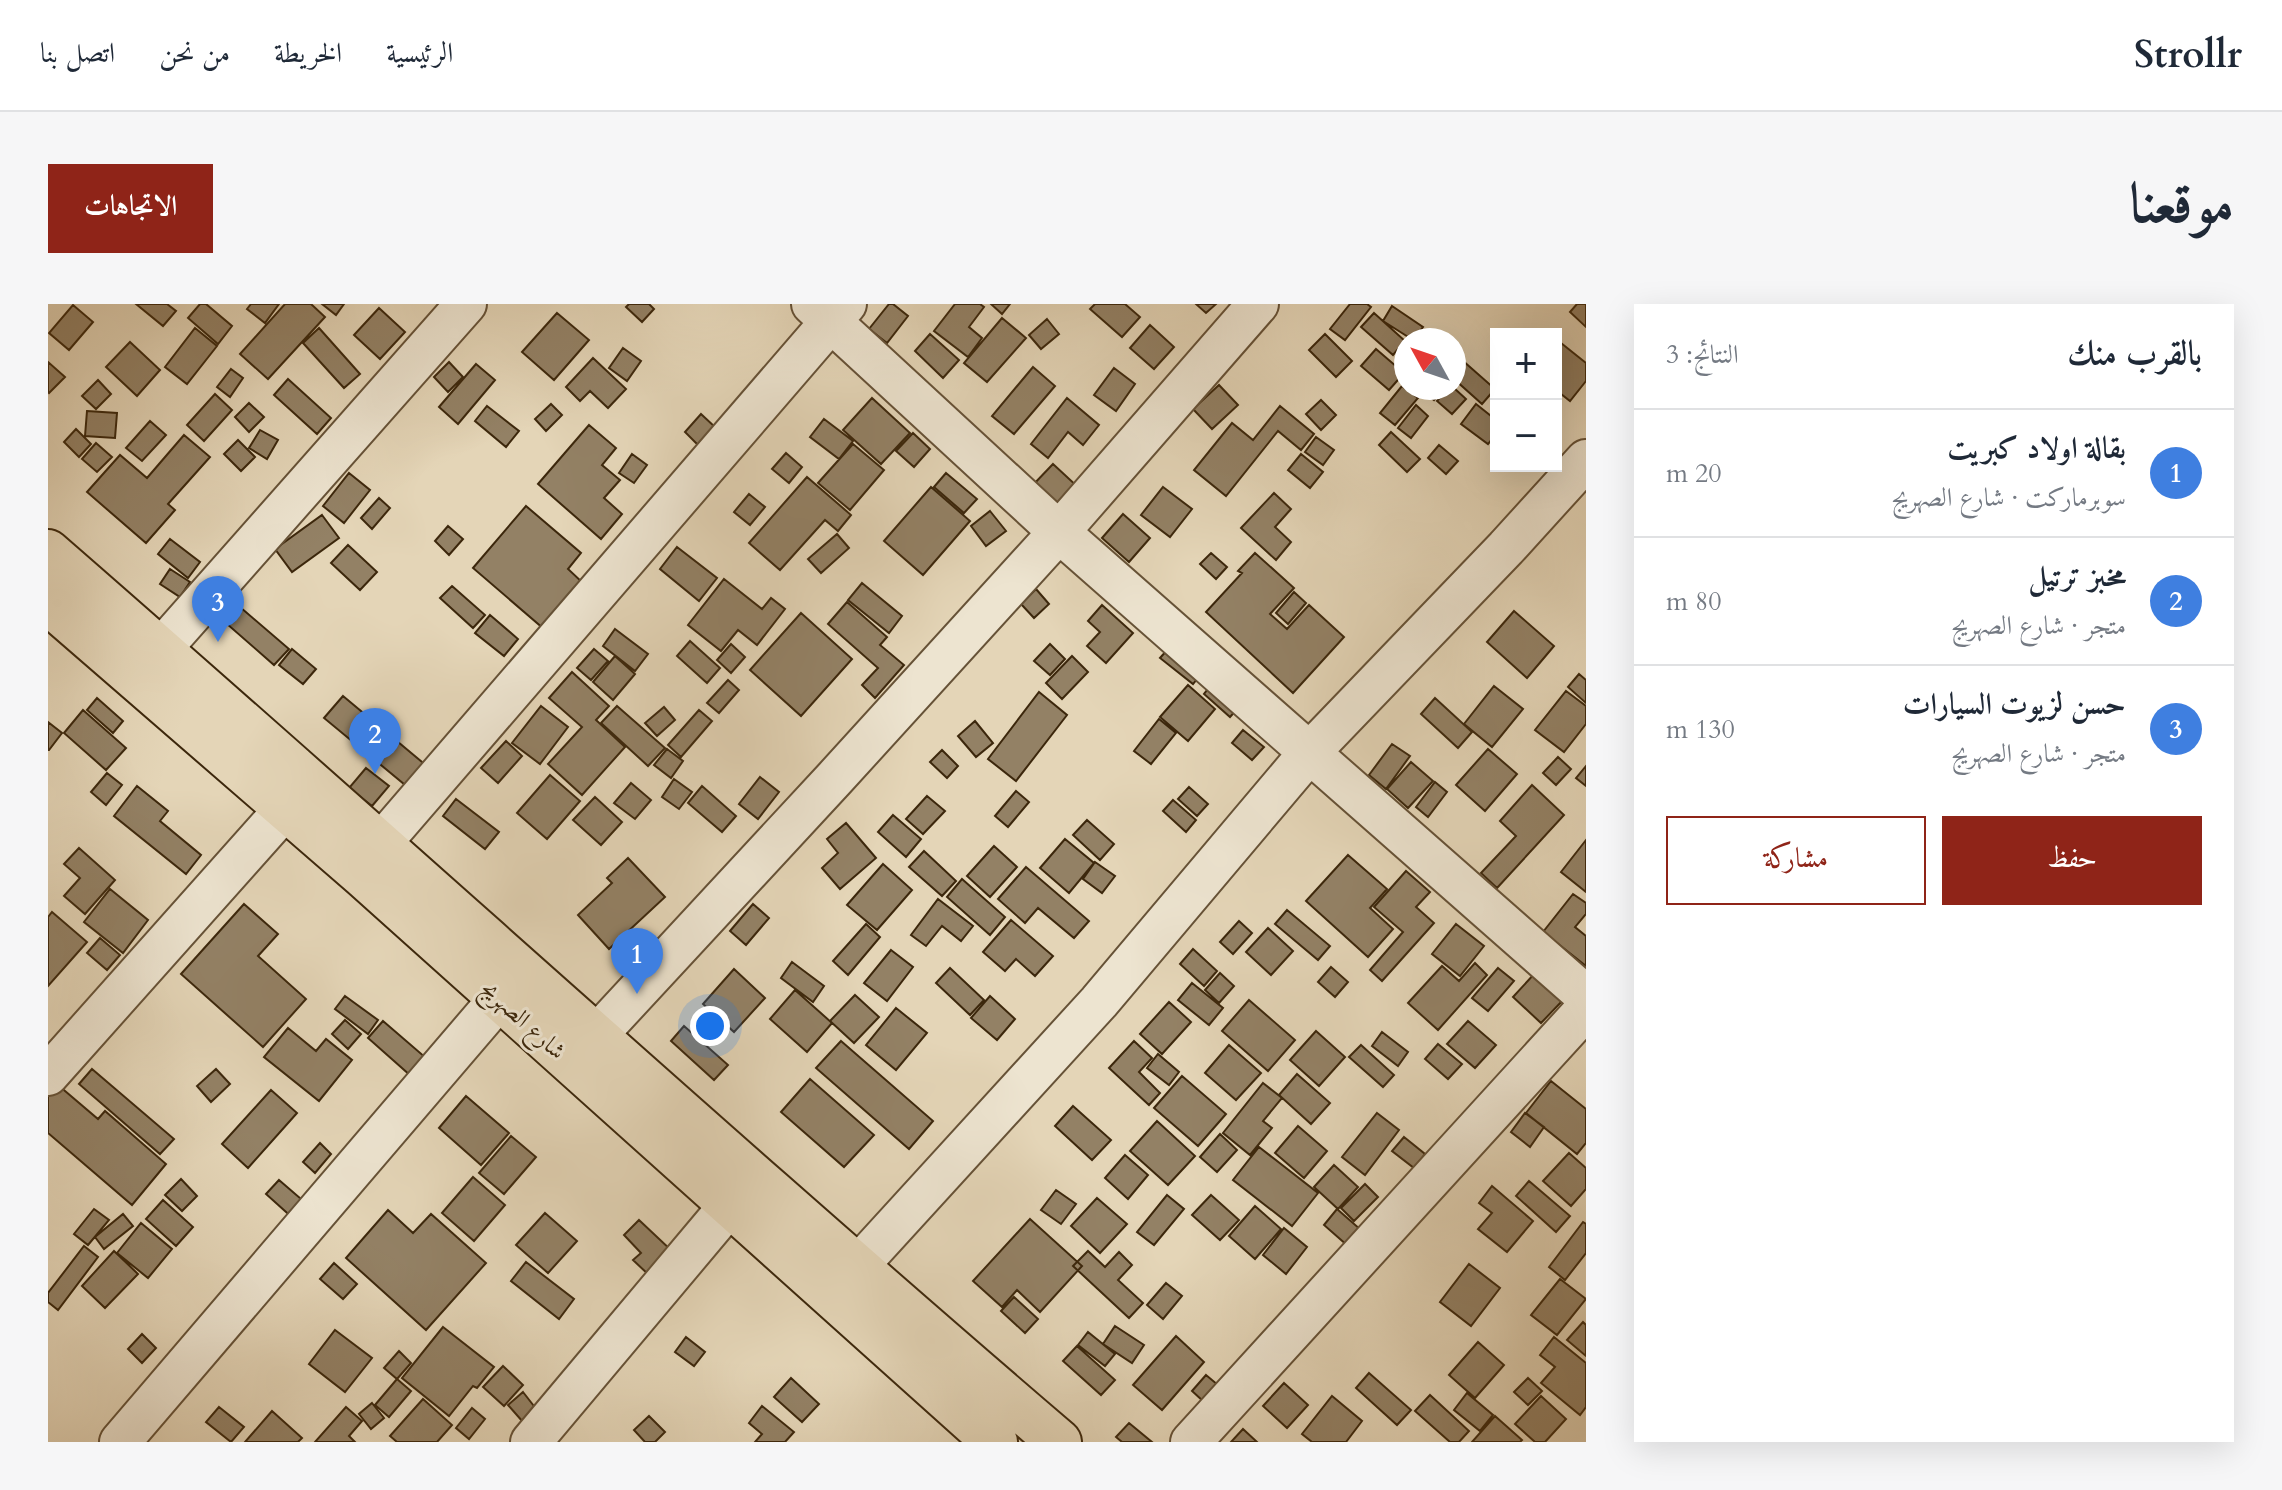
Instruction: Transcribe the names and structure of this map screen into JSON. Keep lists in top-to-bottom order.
{
  "streets": {
    "main road": ["شارع الصهريج"]
  },
  "north": "top left",
  "page": {
    "header": "Strollr",
    "nav": [
      "الرئيسية",
      "الخريطة",
      "من نحن",
      "اتصل بنا"
    ],
    "title": "موقعنا",
    "buttons": [
      "الاتجاهات",
      ["حفظ", "مشاركة"]
    ],
    "heading": ["بالقرب منك", "النتائج: 3"],
    "map_buttons": ["+", "−"],
    "list": [
      {
        "mark": "1",
        "name": "بقالة اولاد كبريت",
        "note": "سوبرماركت · شارع الصهريج",
        "value": "20 m"
      },
      {
        "mark": "2",
        "name": "مخبز ترتيل",
        "note": "متجر · شارع الصهريج",
        "value": "80 m"
      },
      {
        "mark": "3",
        "name": "حسن لزيوت السيارات",
        "note": "متجر · شارع الصهريج",
        "value": "130 m"
      }
    ],
    "pins": ["3", "2", "1"]
  }
}
